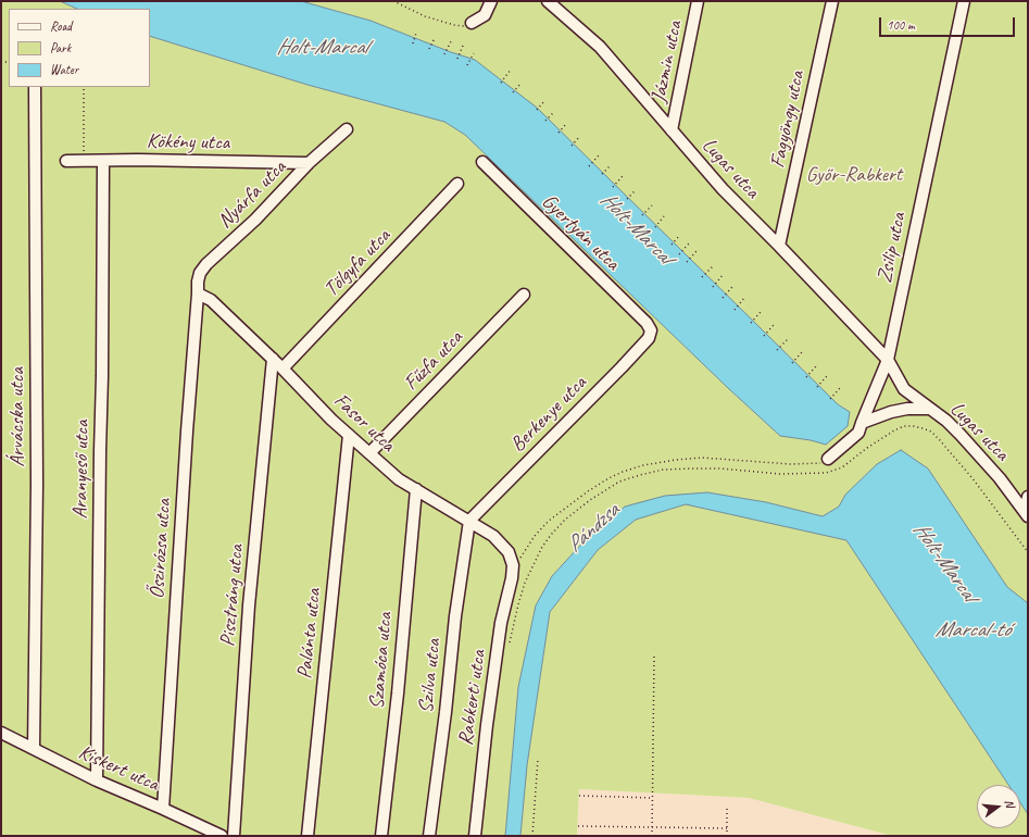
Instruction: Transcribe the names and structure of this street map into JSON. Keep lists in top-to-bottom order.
{
  "streets": {
    "street": [
      "Jázmin utca",
      "Fagyöngy utca",
      "Kökény utca",
      "Lugas utca",
      "Nyárfa utca",
      "Gyertyán utca",
      "Zsilip utca",
      "Tölgyfa utca",
      "Fűzfa utca",
      "Berkenye utca",
      "Árvácska utca",
      "Fasor utca",
      "Aranyeső utca",
      "Őszirózsa utca",
      "Pisztráng utca",
      "Palánta utca",
      "Szamóca utca",
      "Szilva utca",
      "Rabkerti utca",
      "Kiskert utca"
    ]
  },
  "crossings": [
    ["Jázmin utca", "Lugas utca"],
    ["Fagyöngy utca", "Lugas utca"],
    ["Kökény utca", "Nyárfa utca"],
    ["Kökény utca", "Aranyeső utca"],
    ["Lugas utca", "Zsilip utca"],
    ["Nyárfa utca", "Fasor utca"],
    ["Nyárfa utca", "Őszirózsa utca"],
    ["Gyertyán utca", "Berkenye utca"],
    ["Tölgyfa utca", "Fasor utca"],
    ["Fűzfa utca", "Fasor utca"],
    ["Berkenye utca", "Fasor utca"],
    ["Berkenye utca", "Szilva utca"],
    ["Árvácska utca", "Kiskert utca"],
    ["Fasor utca", "Őszirózsa utca"],
    ["Fasor utca", "Pisztráng utca"],
    ["Fasor utca", "Palánta utca"],
    ["Fasor utca", "Szamóca utca"],
    ["Fasor utca", "Szilva utca"],
    ["Fasor utca", "Rabkerti utca"],
    ["Aranyeső utca", "Kiskert utca"],
    ["Őszirózsa utca", "Kiskert utca"]
  ],
  "water": ["Holt-Marcal", "Pándzsa", "Marcal-tó"],
  "parks": ["Győr-Rabkert"],
  "legend": ["Road", "Park", "Water"],
  "scale_bar": "100 m",
  "north": "right"
}
